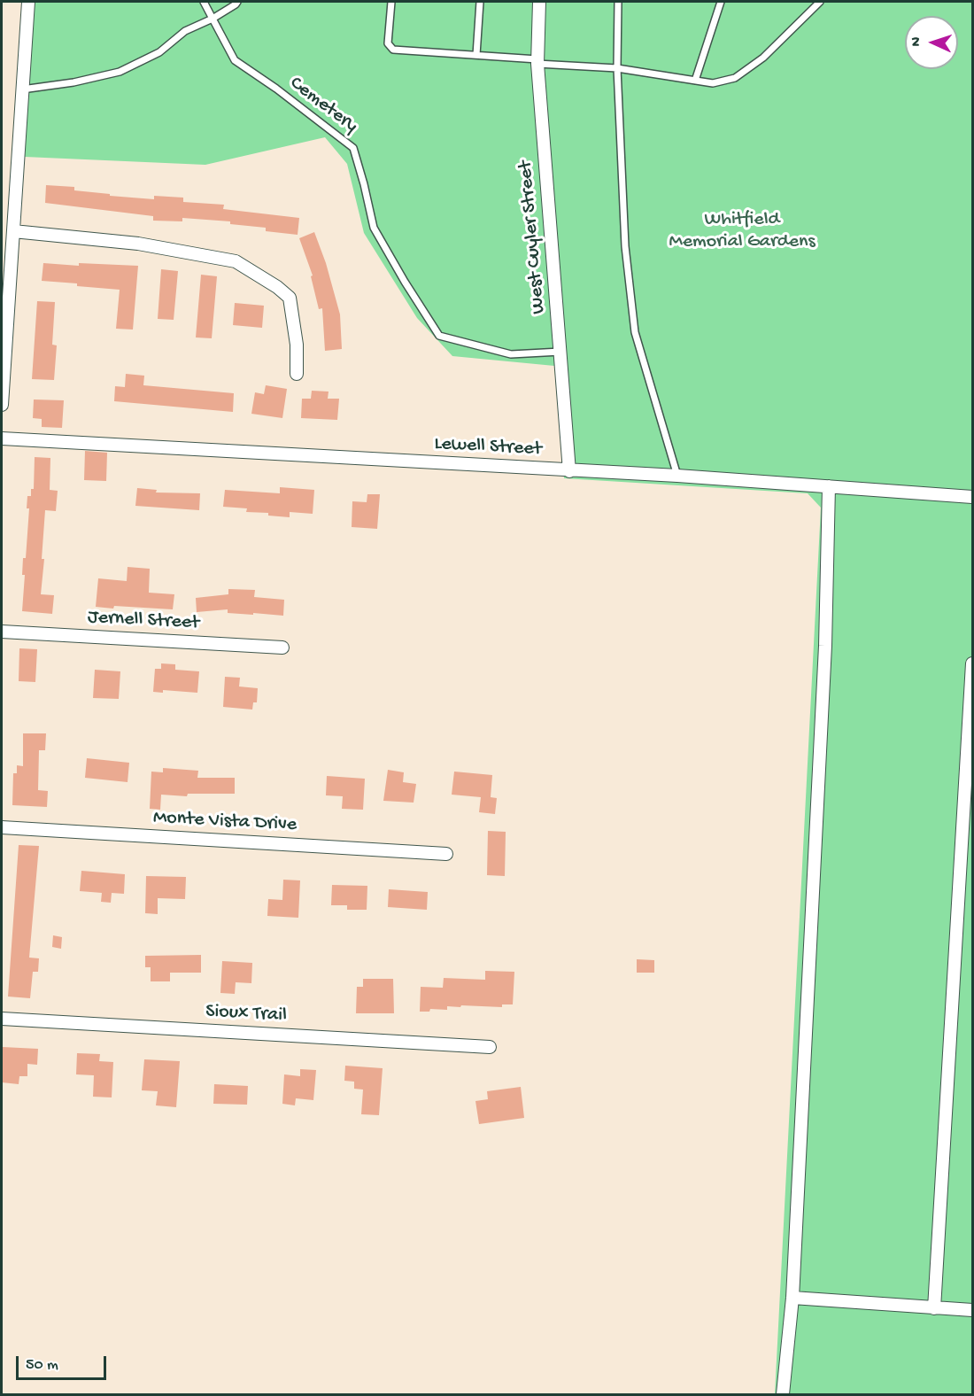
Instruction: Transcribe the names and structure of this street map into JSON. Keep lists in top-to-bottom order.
{
  "streets": {
    "street": [
      "West Cuyler Street",
      "Lewell Street",
      "Jernell Street",
      "Monte Vista Drive",
      "Sioux Trail"
    ],
    "lane": ["Cemetery"]
  },
  "crossings": [
    ["Cemetery", "West Cuyler Street"],
    ["West Cuyler Street", "Lewell Street"]
  ],
  "parks": ["Whitfield Memorial Gardens"],
  "scale_bar": "50 m",
  "north": "left"
}
